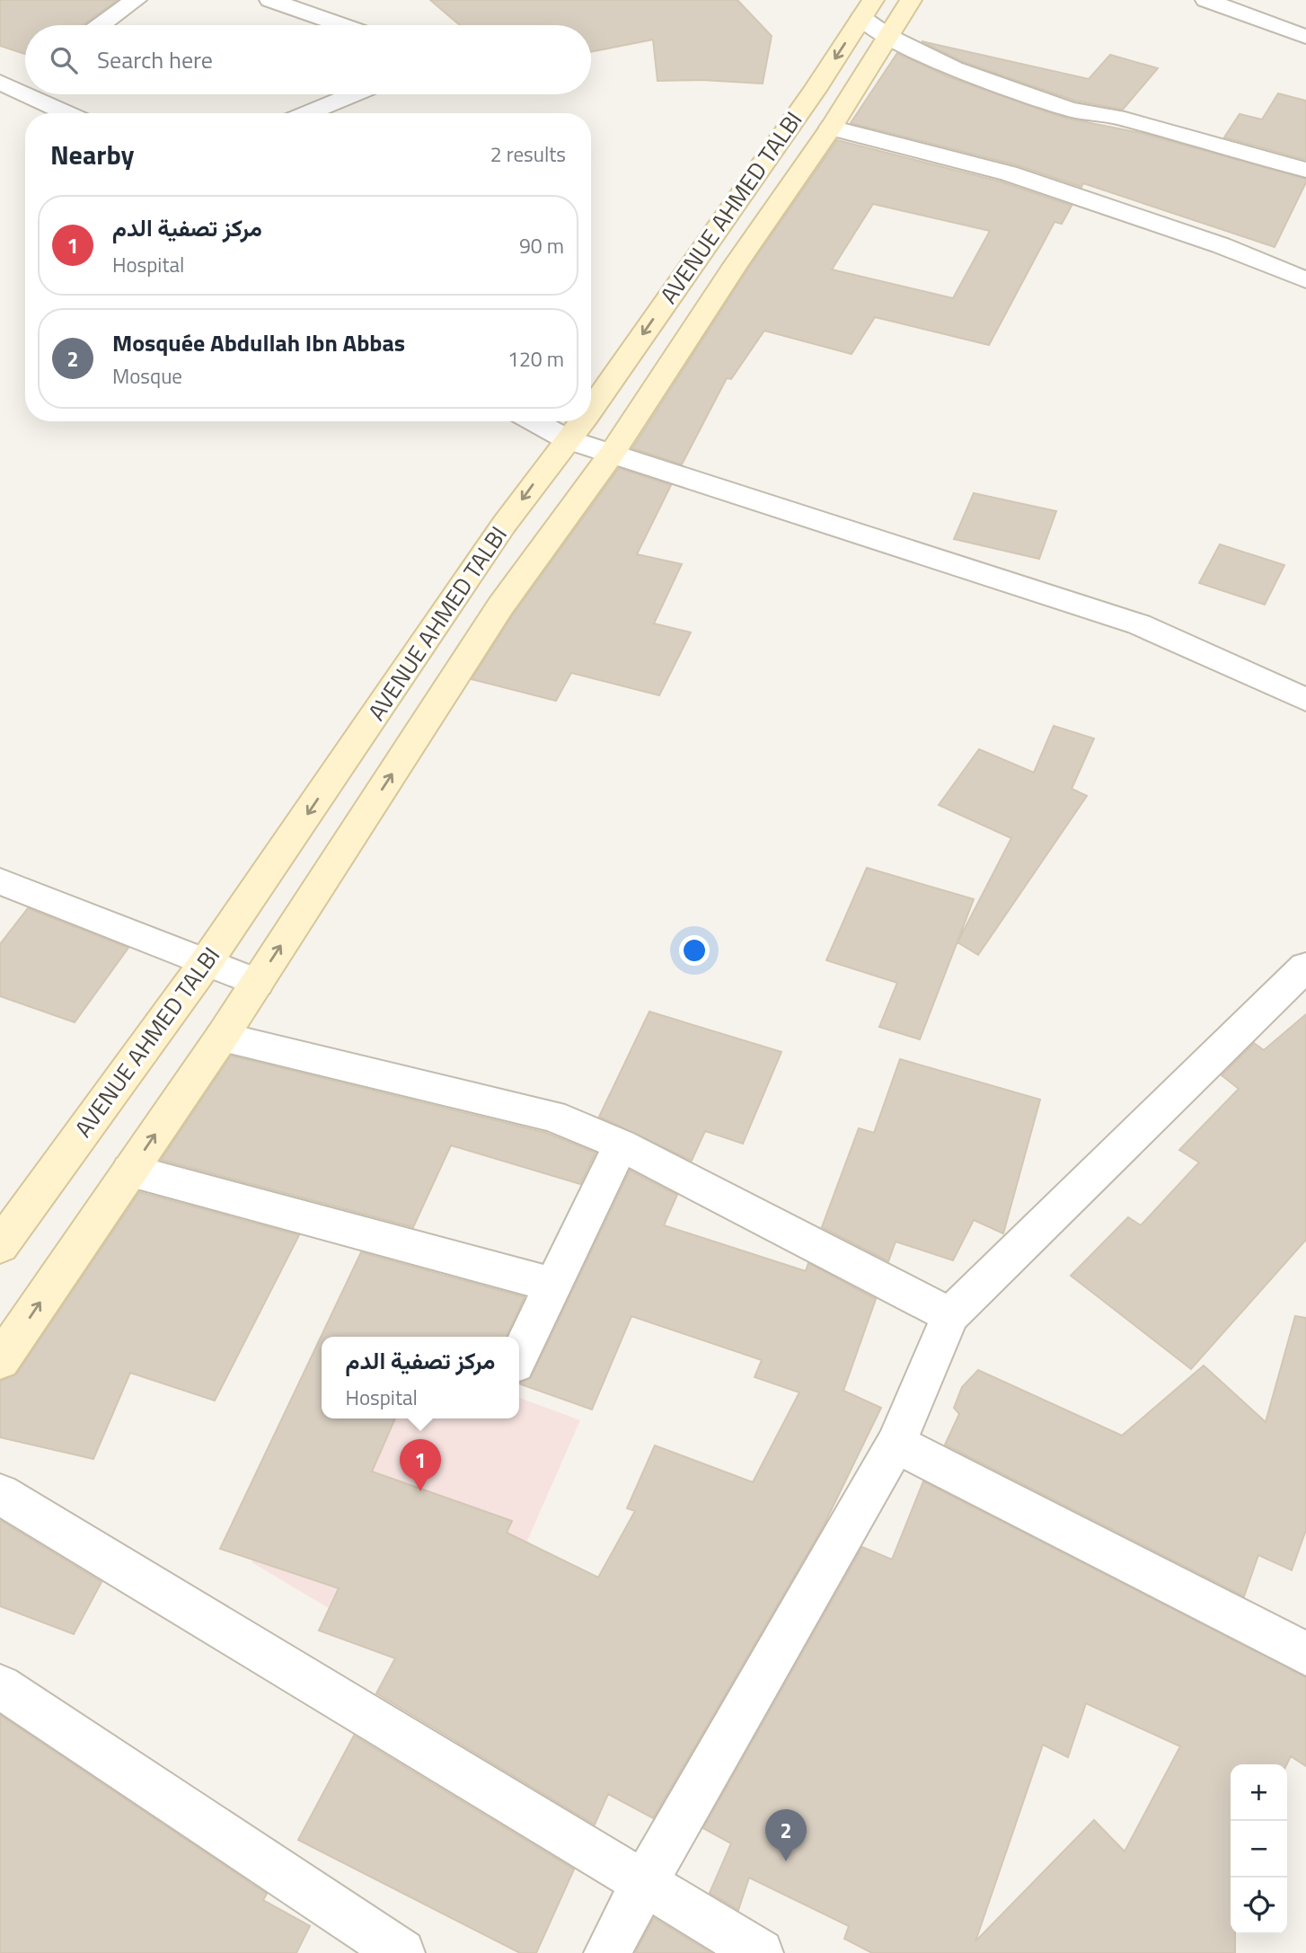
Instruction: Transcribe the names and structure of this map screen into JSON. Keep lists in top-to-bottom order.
{
  "streets": {
    "main road": ["AVENUE AHMED TALBI"]
  },
  "page": {
    "search": "Search here",
    "heading": ["Nearby", "2 results"],
    "list": [
      {
        "mark": "1",
        "name": "مركز تصفية الدم",
        "note": "Hospital",
        "value": "90 m"
      },
      {
        "mark": "2",
        "name": "Mosquée Abdullah Ibn Abbas",
        "note": "Mosque",
        "value": "120 m"
      }
    ],
    "popup": ["مركز تصفية الدم", "Hospital"],
    "pins": ["1", "2"],
    "map_buttons": ["+", "−"]
  }
}
